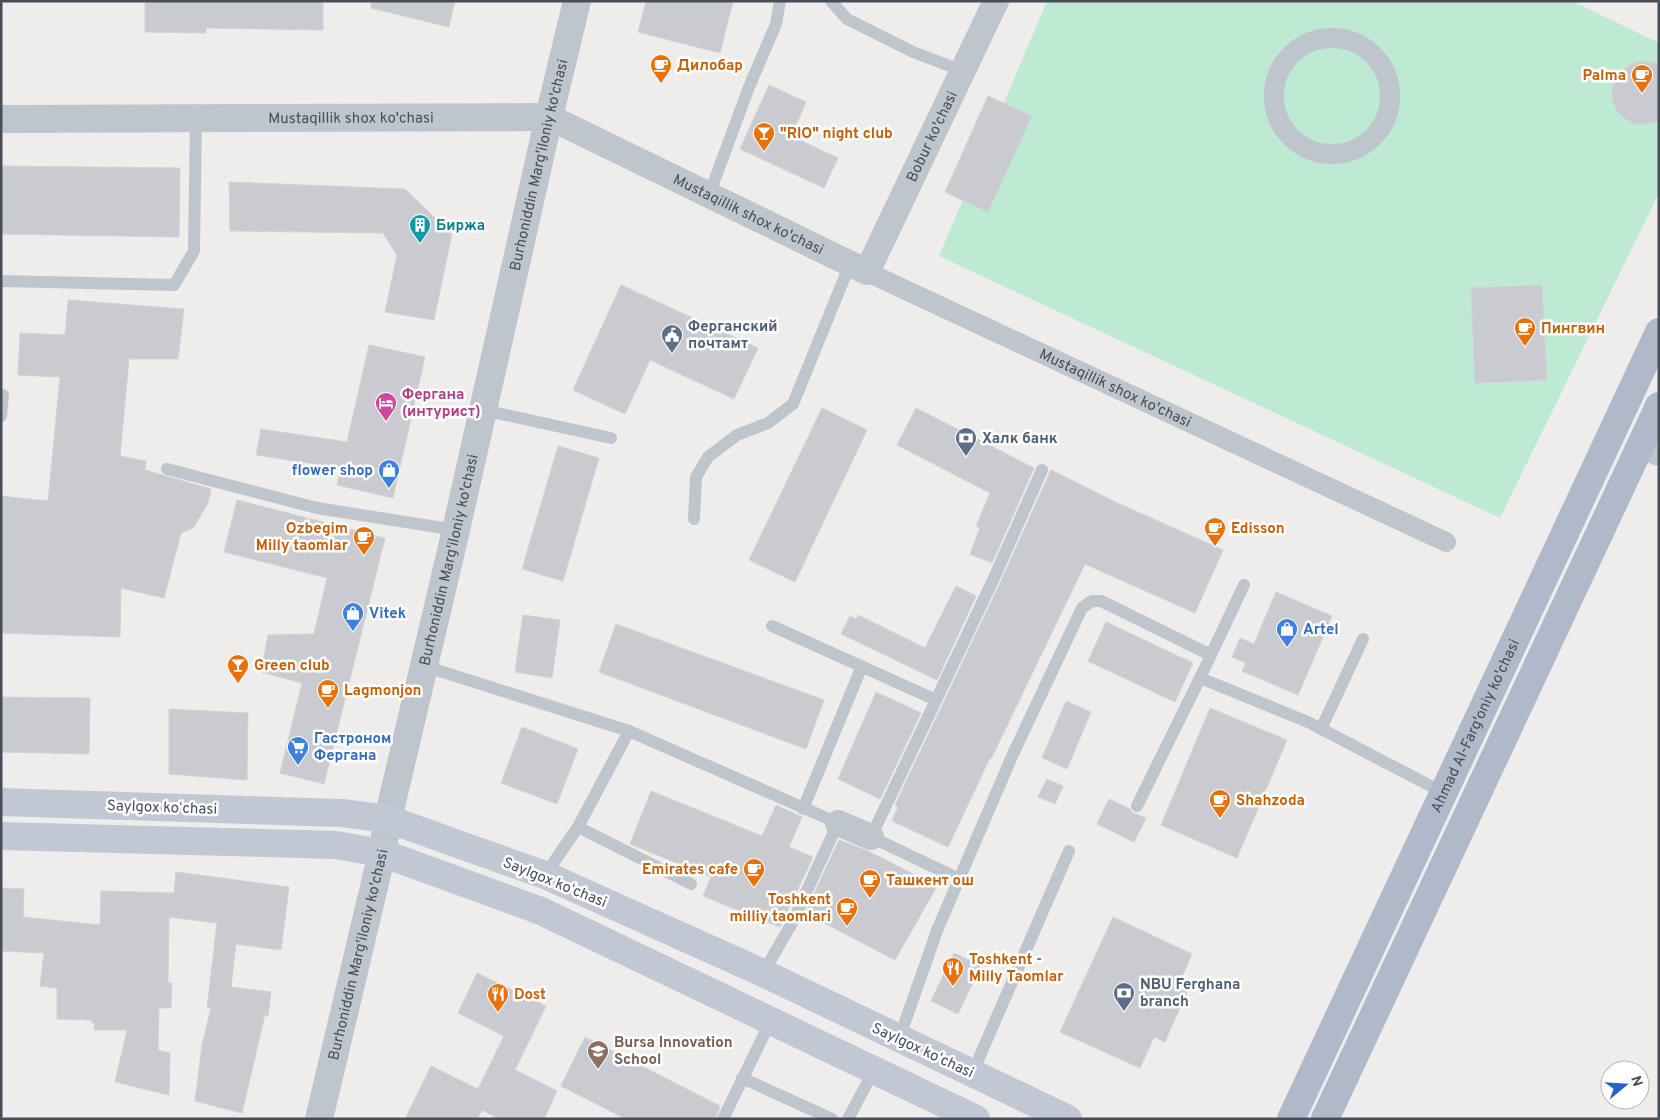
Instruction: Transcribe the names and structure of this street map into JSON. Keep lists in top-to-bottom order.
{
  "streets": {
    "main road": ["Ahmad Al-Farg'oniy ko'chasi", "Saylgox koʻchasi"],
    "street": ["Mustaqillik shox ko'chasi", "Bobur ko'chasi", "Burhoniddin Marg'iloniy ko'chasi"]
  },
  "crossings": [
    ["Mustaqillik shox ko'chasi", "Bobur ko'chasi"],
    ["Mustaqillik shox ko'chasi", "Burhoniddin Marg'iloniy ko'chasi"],
    ["Burhoniddin Marg'iloniy ko'chasi", "Saylgox koʻchasi"]
  ],
  "places": {
    "cafe": [
      "Дилобар",
      "Palma",
      "Пингвин",
      "Edisson",
      "Ozbegim Milly taomlar",
      "Lagmonjon",
      "Shahzoda",
      "Emirates cafe",
      "Ташкент ош",
      "Toshkent milliy taomlari"
    ],
    "bar": ["\"RIO\" night club", "Green club"],
    "building": ["Биржа"],
    "public building": ["Ферганский почтамт"],
    "hotel": ["Фергана (интурист)"],
    "bank": ["Халк банк", "NBU Ferghana branch"],
    "shop": ["flower shop", "Vitek", "Artel"],
    "supermarket": ["Гастроном Фергана"],
    "restaurant": ["Toshkent - Milly Taomlar", "Dost"],
    "school or university": ["Bursa Innovation School"]
  },
  "north": "right"
}
